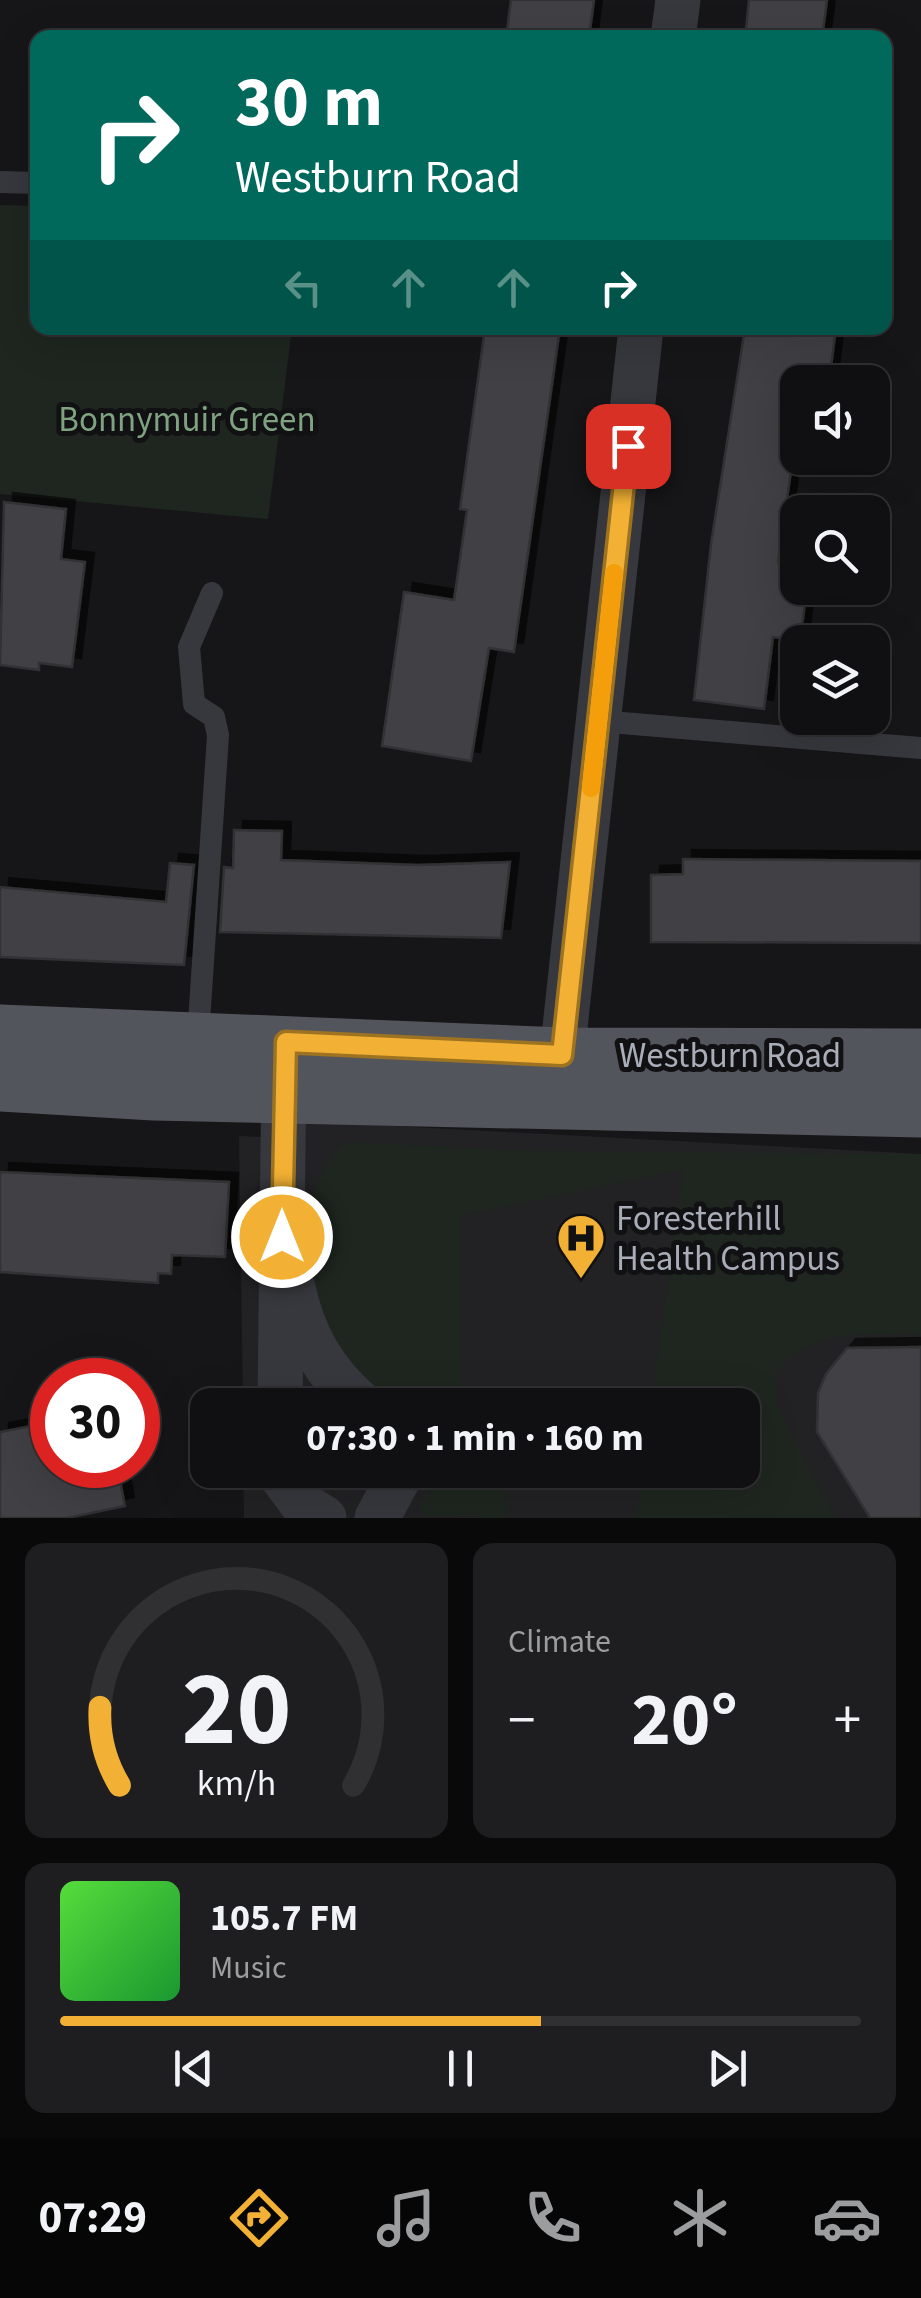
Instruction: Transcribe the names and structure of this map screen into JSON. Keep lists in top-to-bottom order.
{
  "streets": {
    "main road": ["Westburn Road"]
  },
  "parks": ["Bonnymuir Green"],
  "places": {
    "hospital": ["Foresterhill Health Campus"]
  },
  "page": {
    "turn": ["30 m", "Westburn Road"],
    "limit": "30",
    "trip": "07:30 · 1 min · 160 m",
    "tile": "Climate",
    "heat": ["−", "20°", "+"],
    "song": ["105.7 FM", "Music"],
    "tabs": "07:29",
    "gauge": ["20", "km/h"]
  }
}
